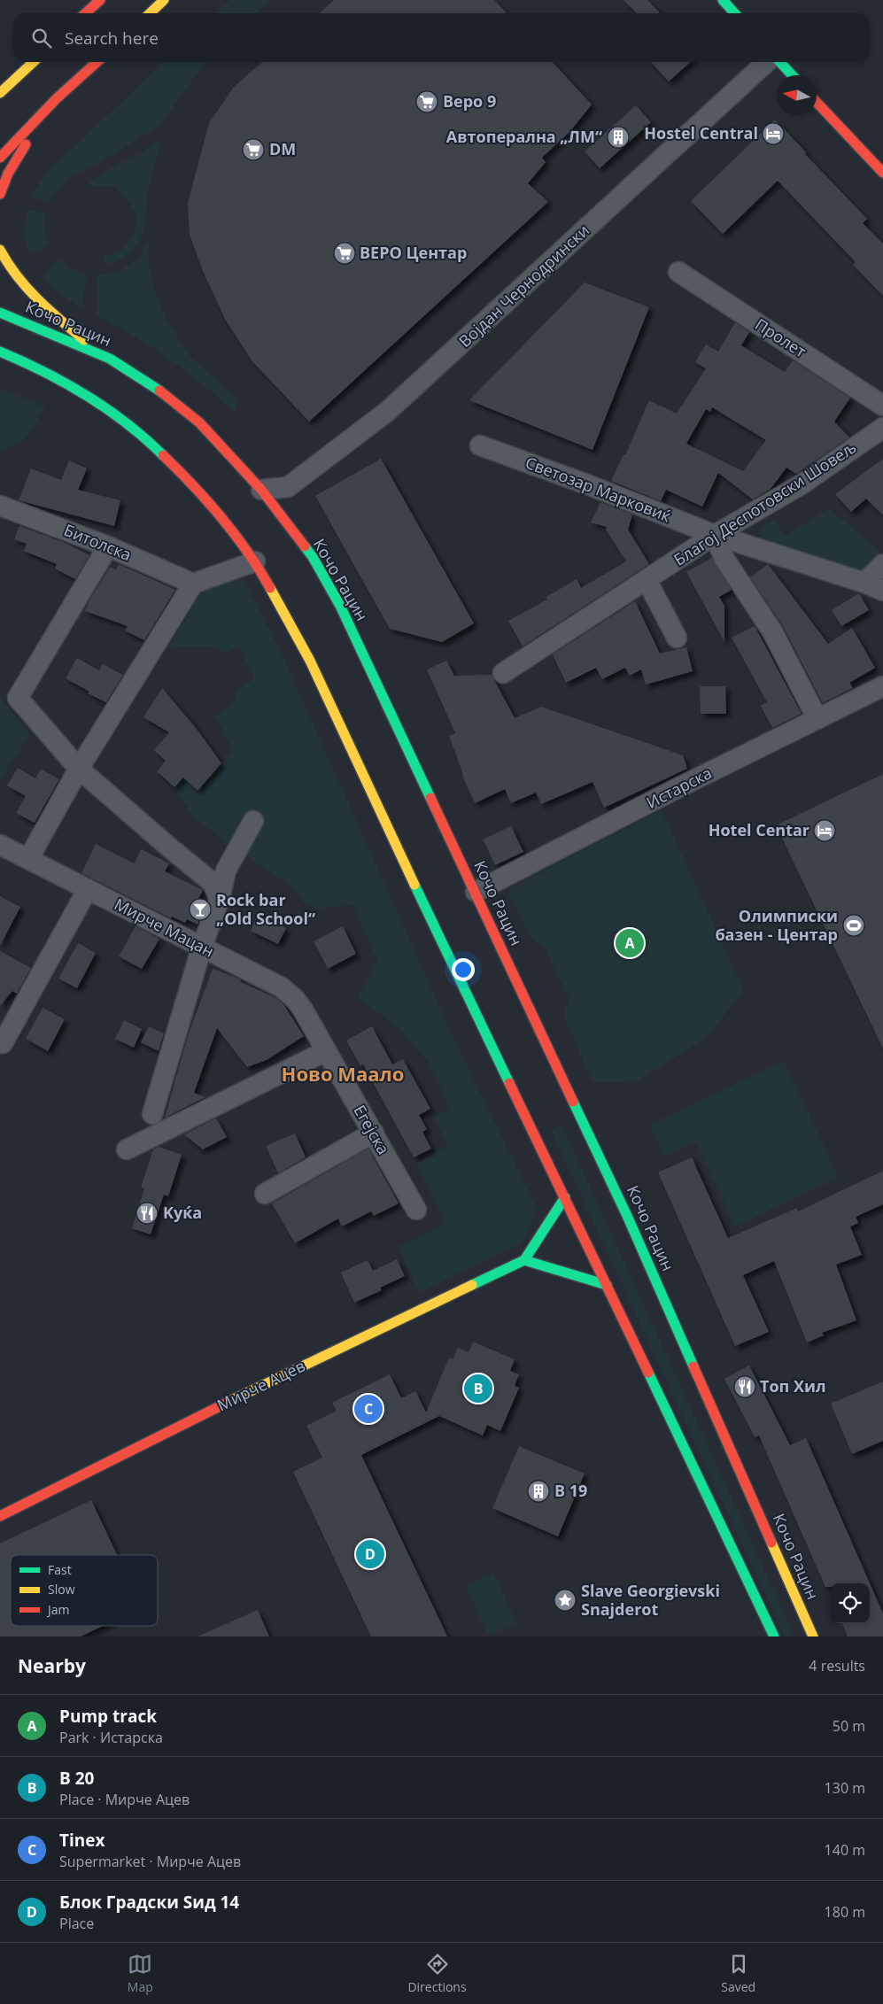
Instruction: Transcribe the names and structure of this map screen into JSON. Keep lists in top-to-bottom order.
{
  "streets": {
    "street": [
      "Војдан Чернодрински",
      "Кочо Рацин",
      "Пролет",
      "Светозар Марковиќ",
      "Благој Деспотовски Шовељ",
      "Битолска",
      "Истарска",
      "Мирче Мацан",
      "Егејска",
      "Мирче Ацев"
    ]
  },
  "crossings": [
    ["Војдан Чернодрински", "Кочо Рацин"],
    ["Кочо Рацин", "Истарска"],
    ["Светозар Марковиќ", "Благој Деспотовски Шовељ"],
    ["Мирче Мацан", "Егејска"]
  ],
  "districts": ["Ново Маало"],
  "places": {
    "supermarket": ["Веро 9", "DM", "ВЕРО Центар"],
    "hotel": ["Hostel Central", "Hotel Centar"],
    "building": ["Автоперална „ЛМ“", "B 19"],
    "bar": ["Rock bar „Old School“"],
    "sports": ["Олимписки базен - Центар"],
    "restaurant": ["Kуќа", "Топ Хил"],
    "place": ["Slave Georgievski Snajderot"]
  },
  "legend": ["Fast", "Slow", "Jam"],
  "north": "left",
  "page": {
    "search": "Search here",
    "pins": [
      "A",
      "B",
      "C",
      "D"
    ],
    "heading": ["Nearby", "4 results"],
    "list": [
      {
        "mark": "A",
        "name": "Pump track",
        "note": "Park · Истарска",
        "value": "50 m"
      },
      {
        "mark": "B",
        "name": "B 20",
        "note": "Place · Мирче Ацев",
        "value": "130 m"
      },
      {
        "mark": "C",
        "name": "Tinex",
        "note": "Supermarket · Мирче Ацев",
        "value": "140 m"
      },
      {
        "mark": "D",
        "name": "Блок Градски Sид 14",
        "note": "Place",
        "value": "180 m"
      }
    ],
    "nav": ["Map", "Directions", "Saved"]
  }
}
